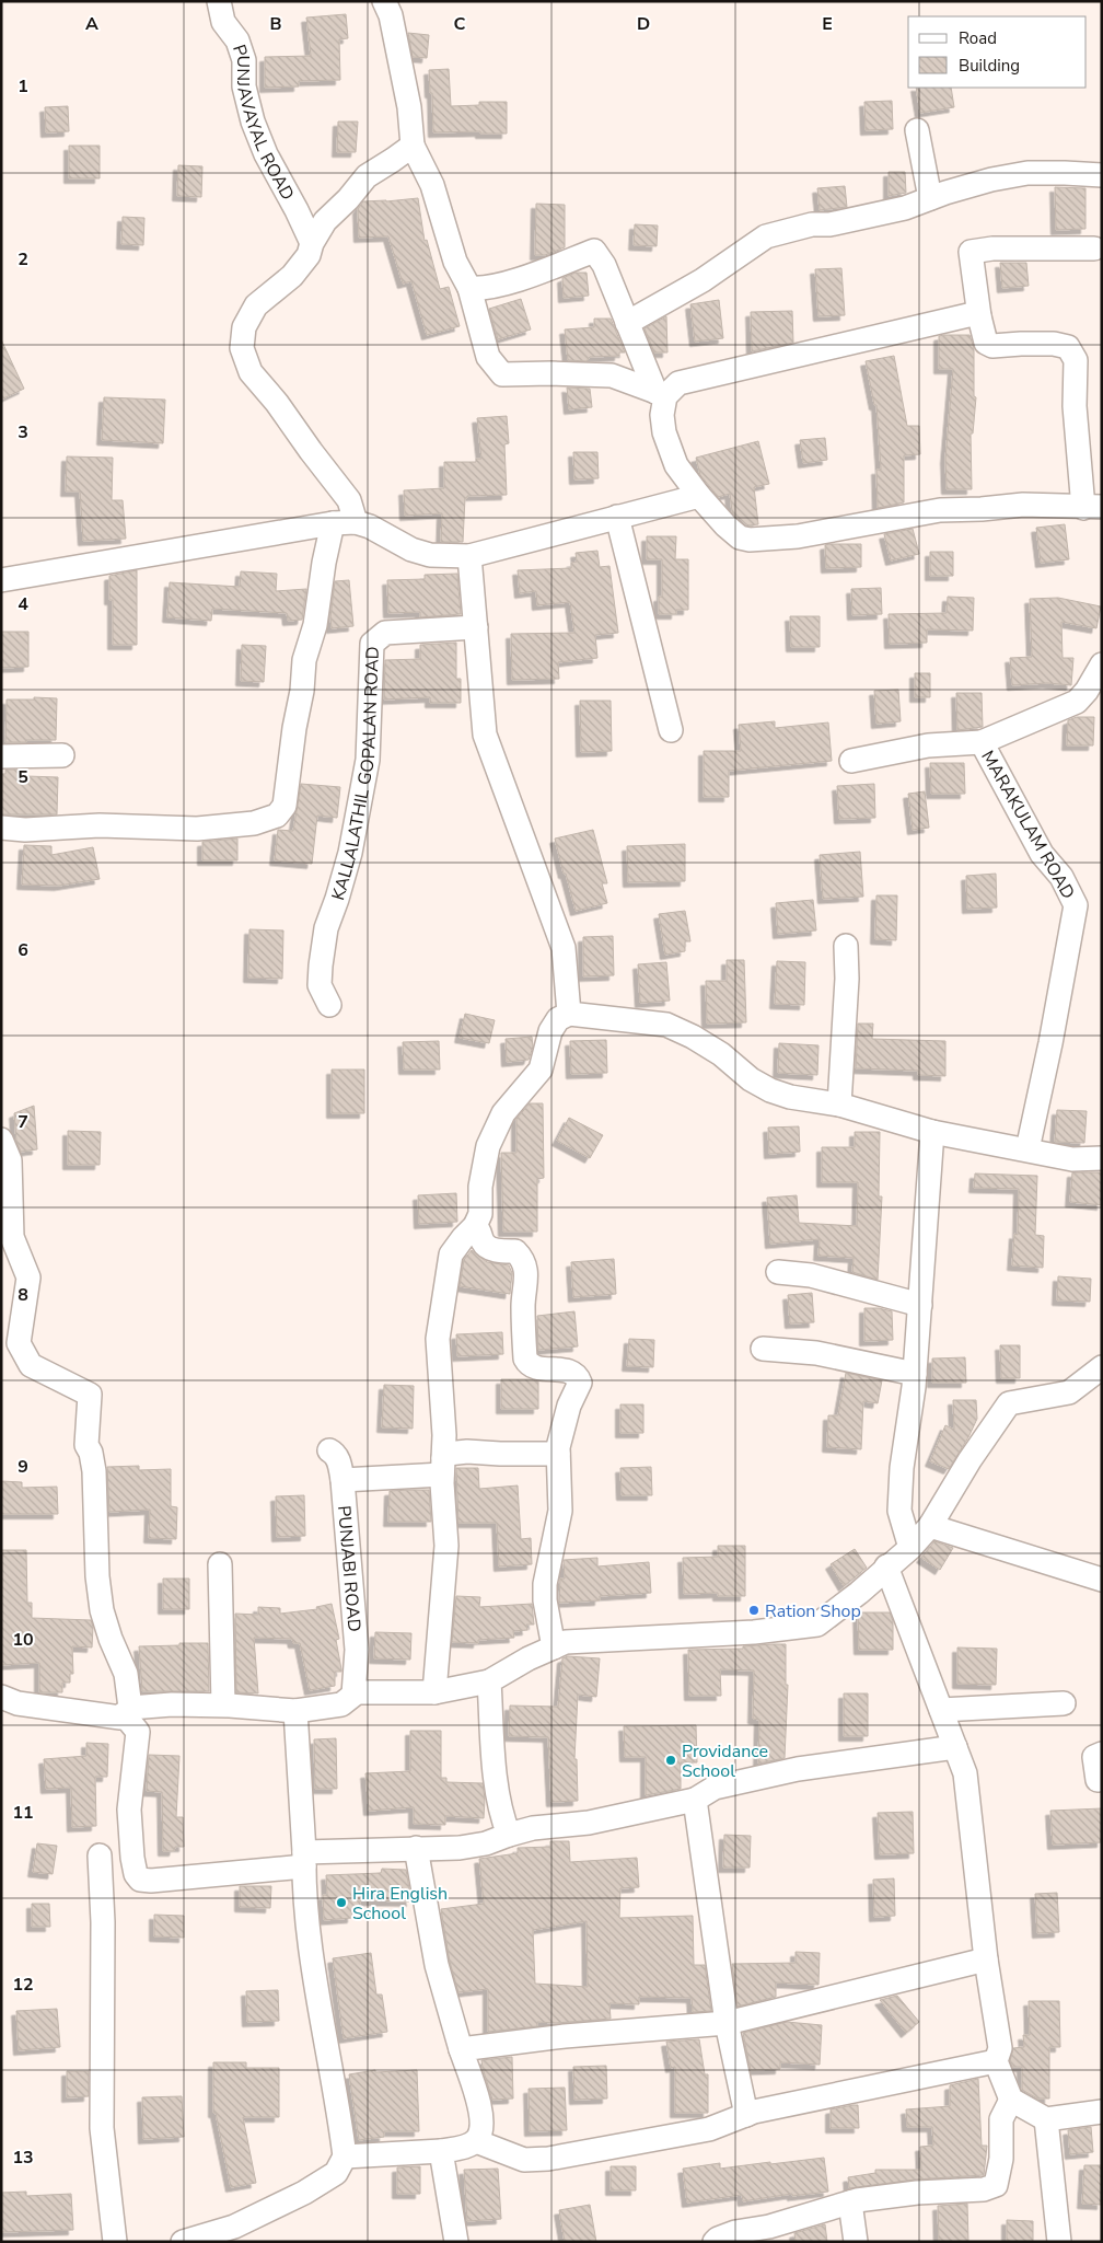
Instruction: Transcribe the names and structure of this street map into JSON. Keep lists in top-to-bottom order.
{
  "streets": {
    "street": [
      "PUNJAVAYAL ROAD",
      "KALLALATHIL GOPALAN ROAD",
      "MARAKULAM ROAD",
      "PUNJABI ROAD"
    ]
  },
  "places": ["Ration Shop", "Providance School", "Hira English School"],
  "legend": ["Road", "Building"],
  "grid": {
    "columns": [
      "A",
      "B",
      "C",
      "D",
      "E"
    ],
    "rows": [
      "1",
      "2",
      "3",
      "4",
      "5",
      "6",
      "7",
      "8",
      "9",
      "10",
      "11",
      "12",
      "13"
    ]
  }
}
